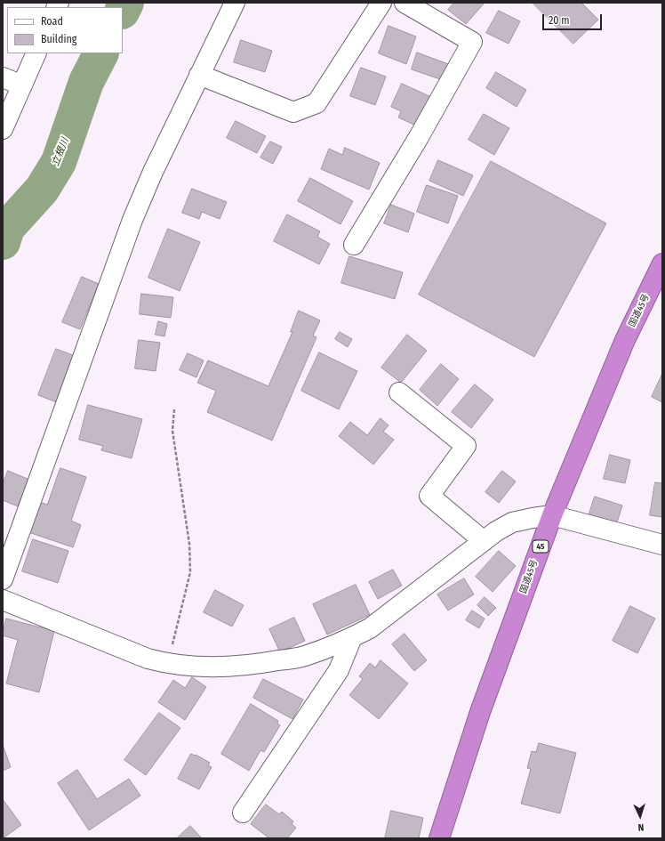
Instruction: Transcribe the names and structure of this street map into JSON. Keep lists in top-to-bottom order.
{
  "streets": {
    "highway": ["国道45号", "45"]
  },
  "water": ["立根川"],
  "legend": ["Road", "Building"],
  "scale_bar": "20 m",
  "north": "bottom"
}
